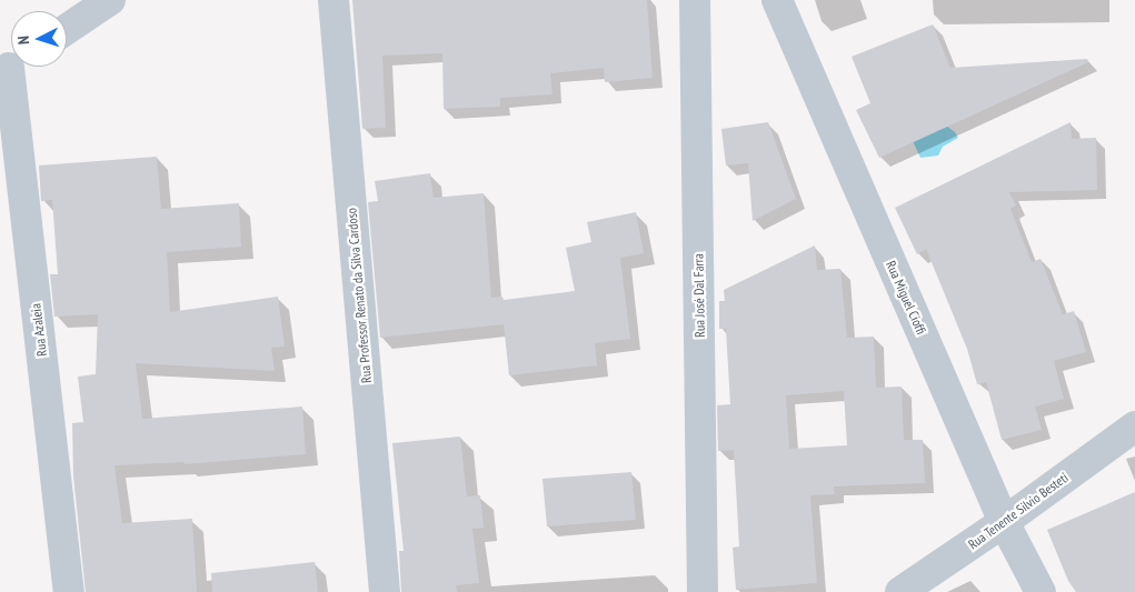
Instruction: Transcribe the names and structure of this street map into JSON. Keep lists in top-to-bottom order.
{
  "streets": {
    "street": [
      "Rua Professor Renato da Silva Cardoso",
      "Rua José Dal Farra",
      "Rua Miguel Cioffi",
      "Rua Azaleia",
      "Rua Tenente Silvio Besteti"
    ]
  },
  "crossings": [
    ["Rua Miguel Cioffi", "Rua Tenente Silvio Besteti"]
  ],
  "north": "left"
}
